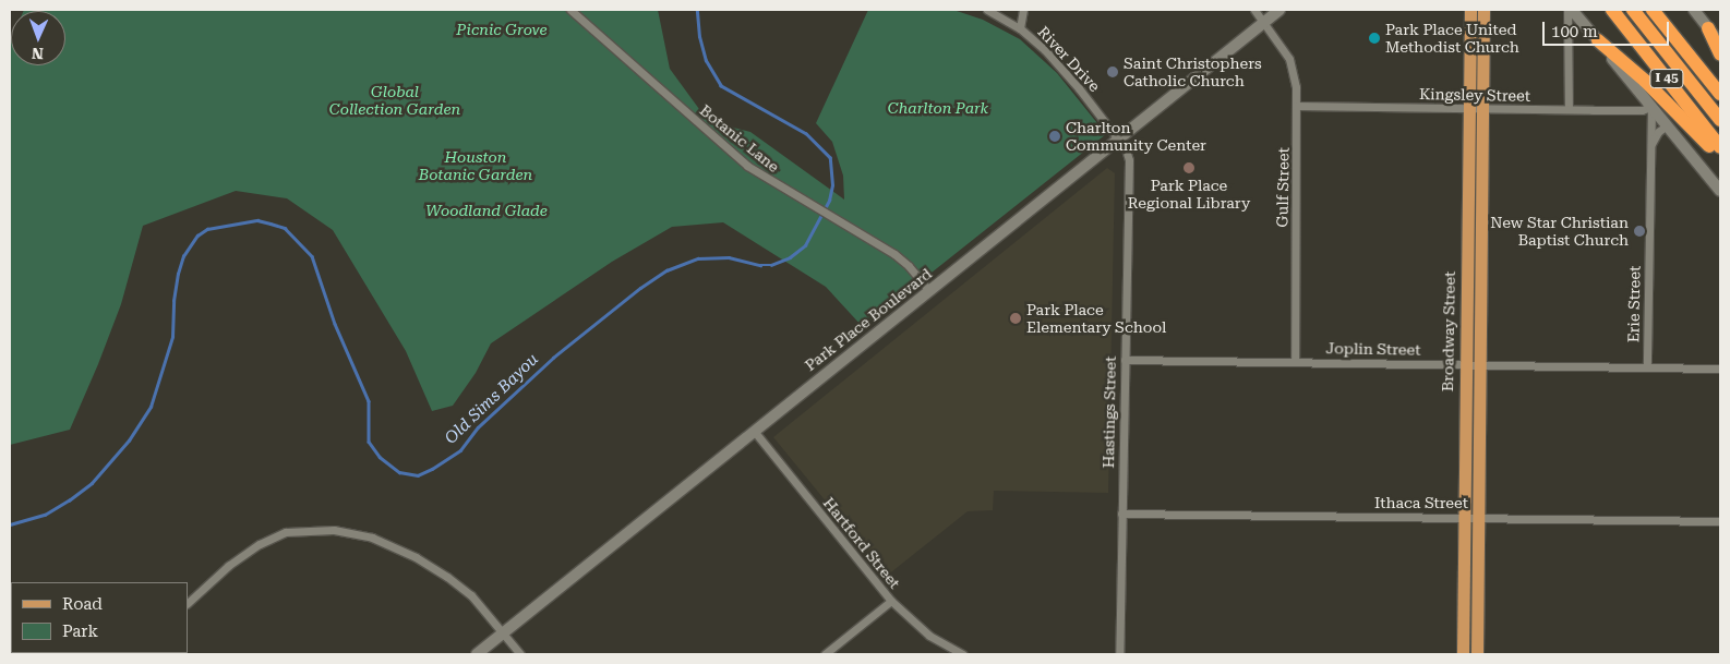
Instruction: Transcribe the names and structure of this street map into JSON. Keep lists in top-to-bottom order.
{
  "streets": {
    "highway": ["I 45"],
    "main road": ["Broadway Street"],
    "street": [
      "River Drive",
      "Kingsley Street",
      "Botanic Lane",
      "Gulf Street",
      "Erie Street",
      "Park Place Boulevard",
      "Joplin Street",
      "Hastings Street",
      "Ithaca Street",
      "Hartford Street"
    ]
  },
  "crossings": [
    ["River Drive", "Park Place Boulevard"],
    ["River Drive", "Hastings Street"],
    ["Kingsley Street", "Gulf Street"],
    ["Kingsley Street", "Erie Street"],
    ["Kingsley Street", "Broadway Street"],
    ["Botanic Lane", "Park Place Boulevard"],
    ["Gulf Street", "Park Place Boulevard"],
    ["Gulf Street", "Joplin Street"],
    ["Erie Street", "Joplin Street"],
    ["Park Place Boulevard", "Hastings Street"],
    ["Park Place Boulevard", "Hartford Street"],
    ["Broadway Street", "Joplin Street"],
    ["Broadway Street", "Ithaca Street"],
    ["Joplin Street", "Hastings Street"],
    ["Hastings Street", "Ithaca Street"]
  ],
  "water": ["Old Sims Bayou"],
  "parks": [
    "Picnic Grove",
    "Global Collection Garden",
    "Charlton Park",
    "Houston Botanic Garden",
    "Woodland Glade"
  ],
  "places": [
    "Park Place United Methodist Church",
    "Saint Christophers Catholic Church",
    "Charlton Community Center",
    "Park Place Regional Library",
    "New Star Christian Baptist Church",
    "Park Place Elementary School"
  ],
  "legend": ["Road", "Park"],
  "scale_bar": "100 m",
  "north": "bottom"
}
